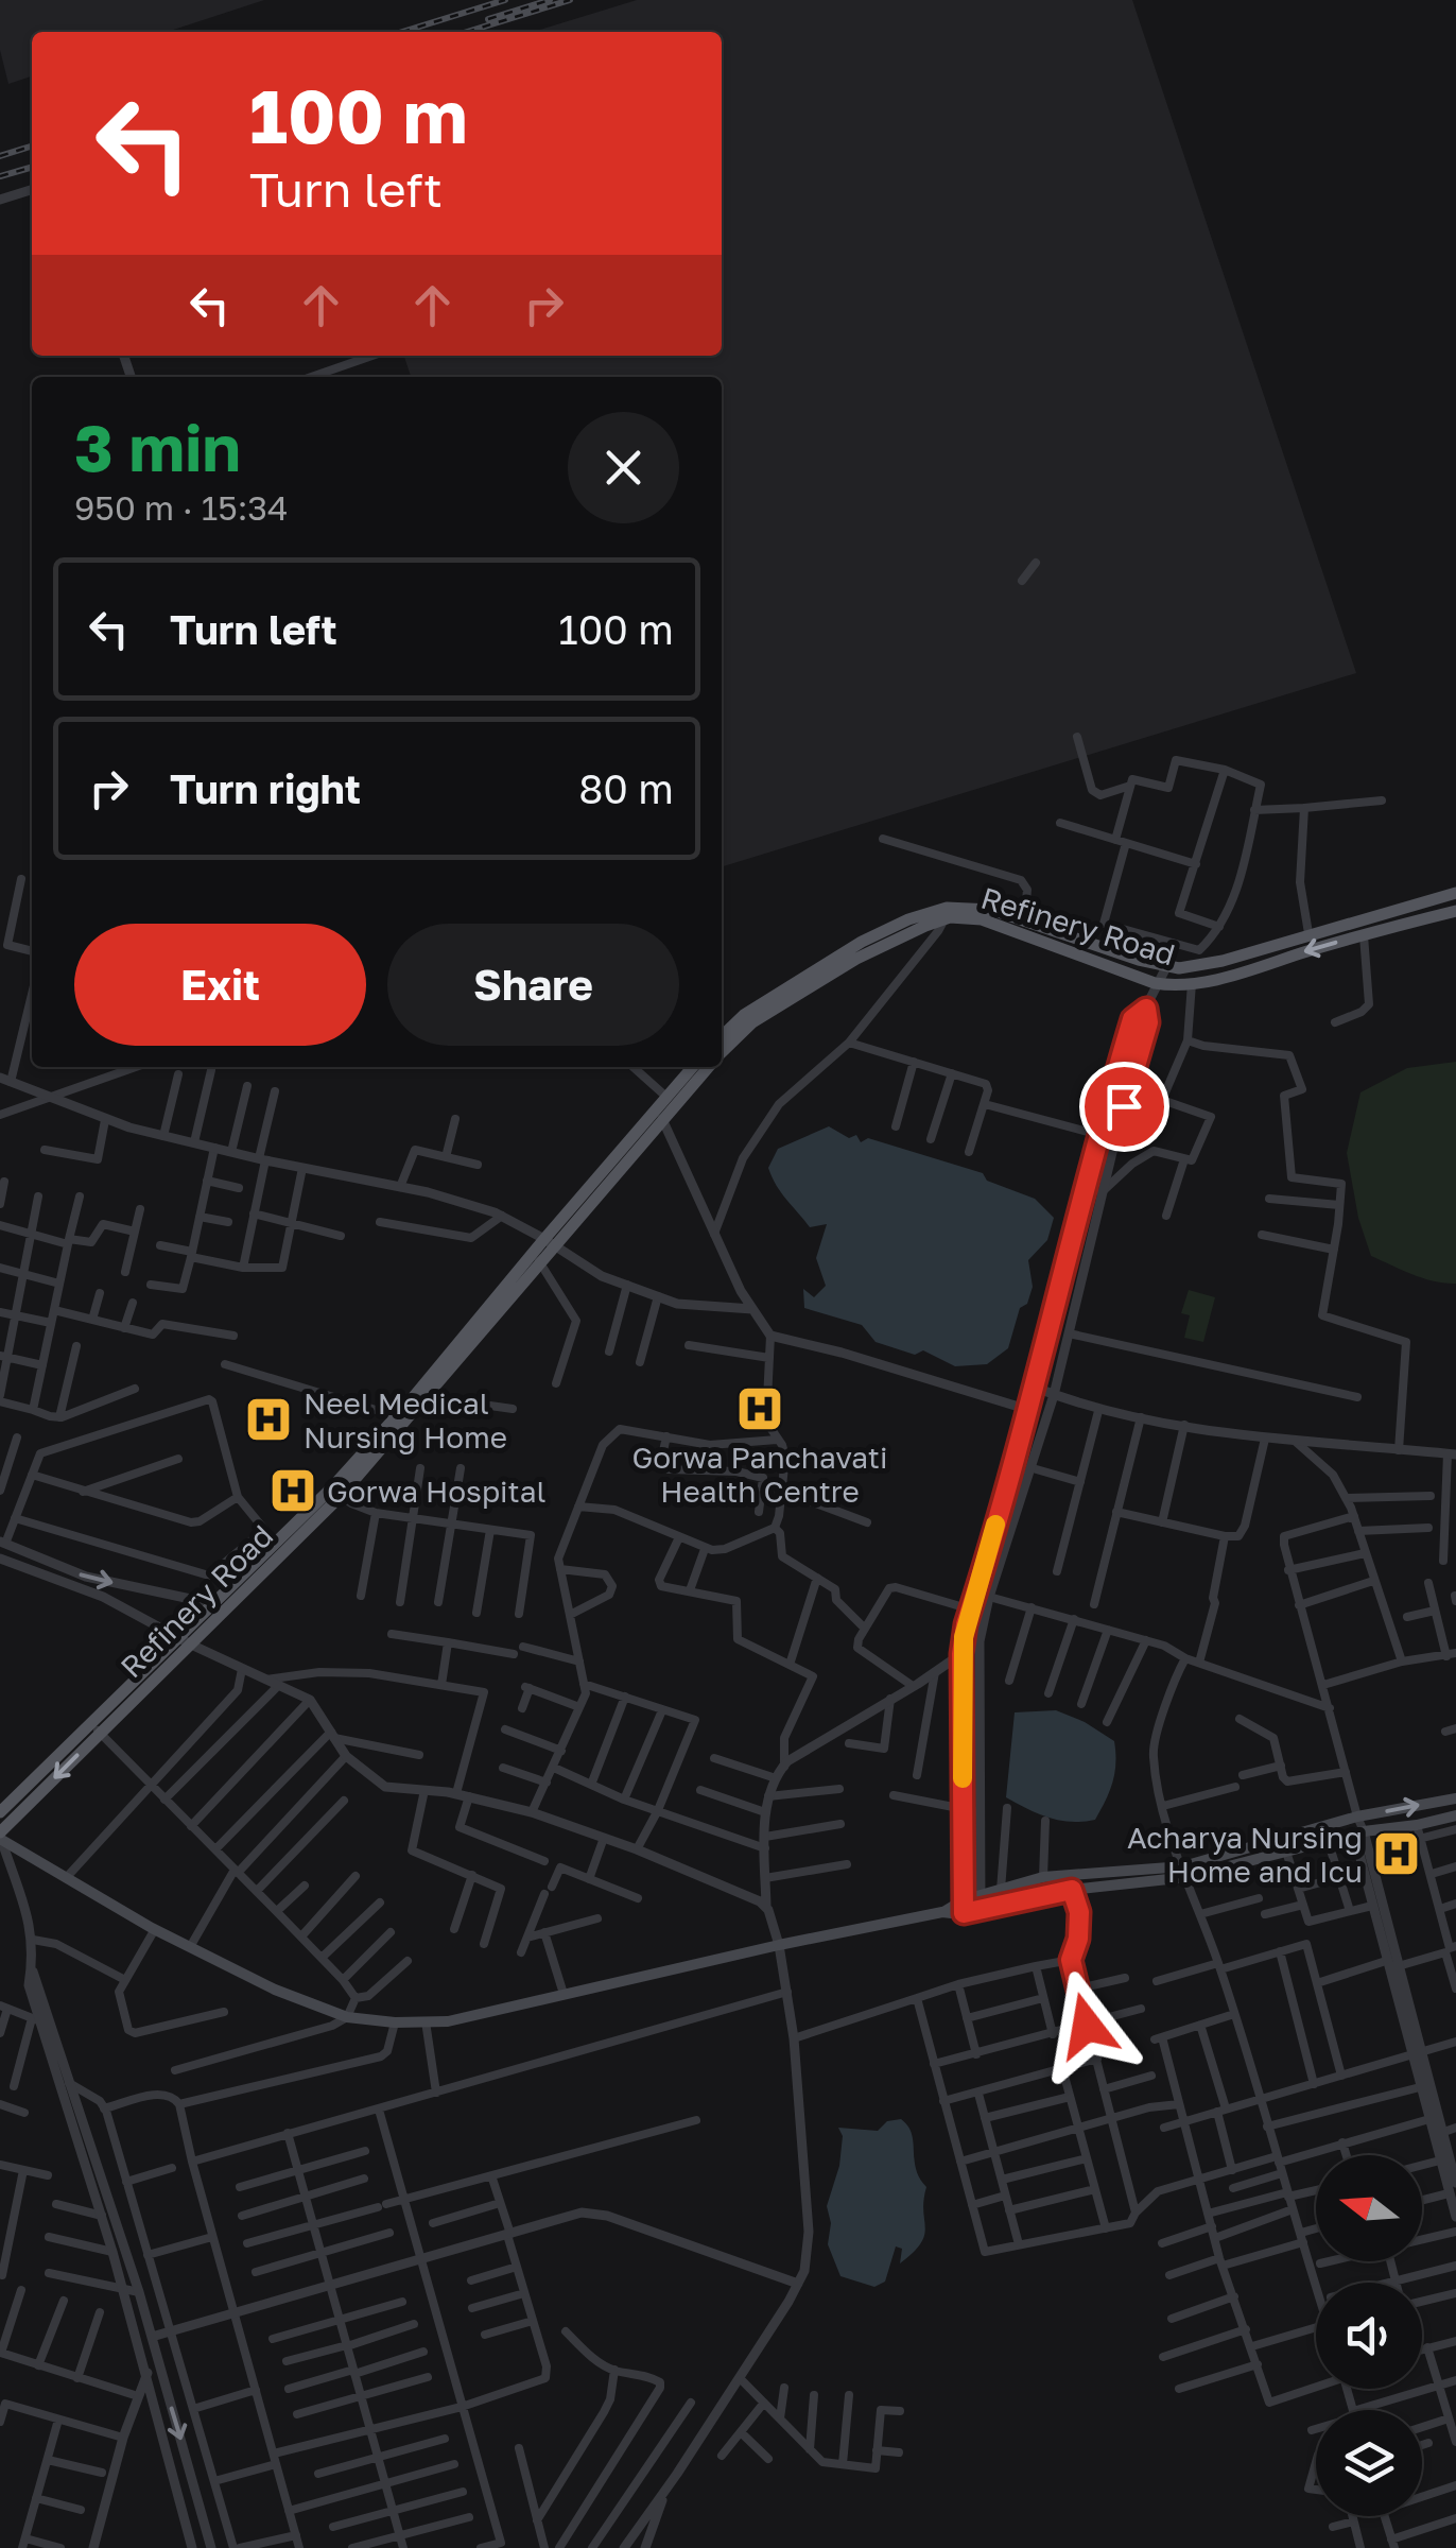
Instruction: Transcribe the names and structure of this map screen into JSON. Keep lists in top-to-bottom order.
{
  "streets": {
    "main road": ["Refinery Road"]
  },
  "places": {
    "hospital": [
      "Gorwa Panchavati Health Centre",
      "Neel Medical Nursing Home",
      "Gorwa Hospital",
      "Acharya Nursing Home and Icu"
    ]
  },
  "north": "left",
  "page": {
    "turn": ["100 m", "Turn left"],
    "heading": ["3 min", "950 m · 15:34"],
    "list": [
      {
        "name": "Turn left",
        "value": "100 m"
      },
      {
        "name": "Turn right",
        "value": "80 m"
      }
    ],
    "buttons": ["Exit", "Share"]
  }
}
